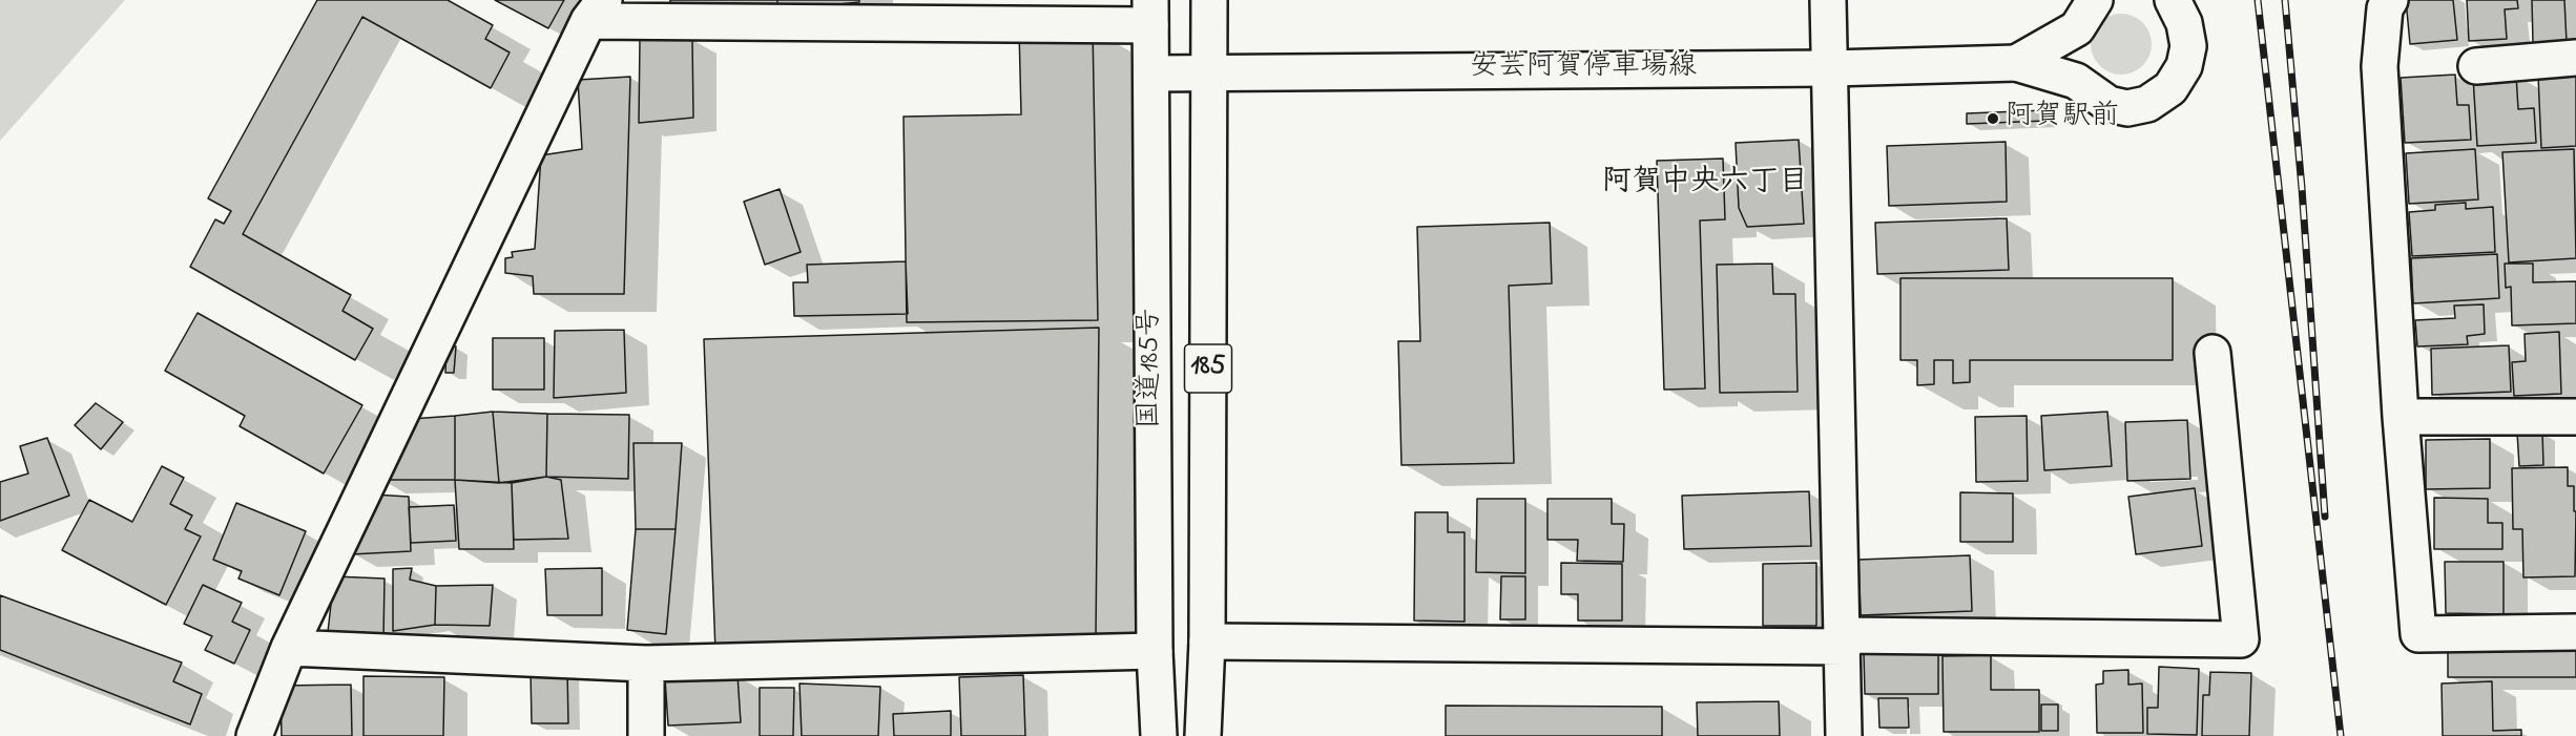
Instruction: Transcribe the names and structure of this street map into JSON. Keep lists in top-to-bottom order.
{
  "streets": {
    "main road": ["安芸阿賀停車場線", "国道185号", "185"]
  },
  "crossings": [
    ["安芸阿賀停車場線", "国道185号"]
  ],
  "districts": ["阿賀中央六丁目"],
  "places": ["阿賀駅前"]
}
